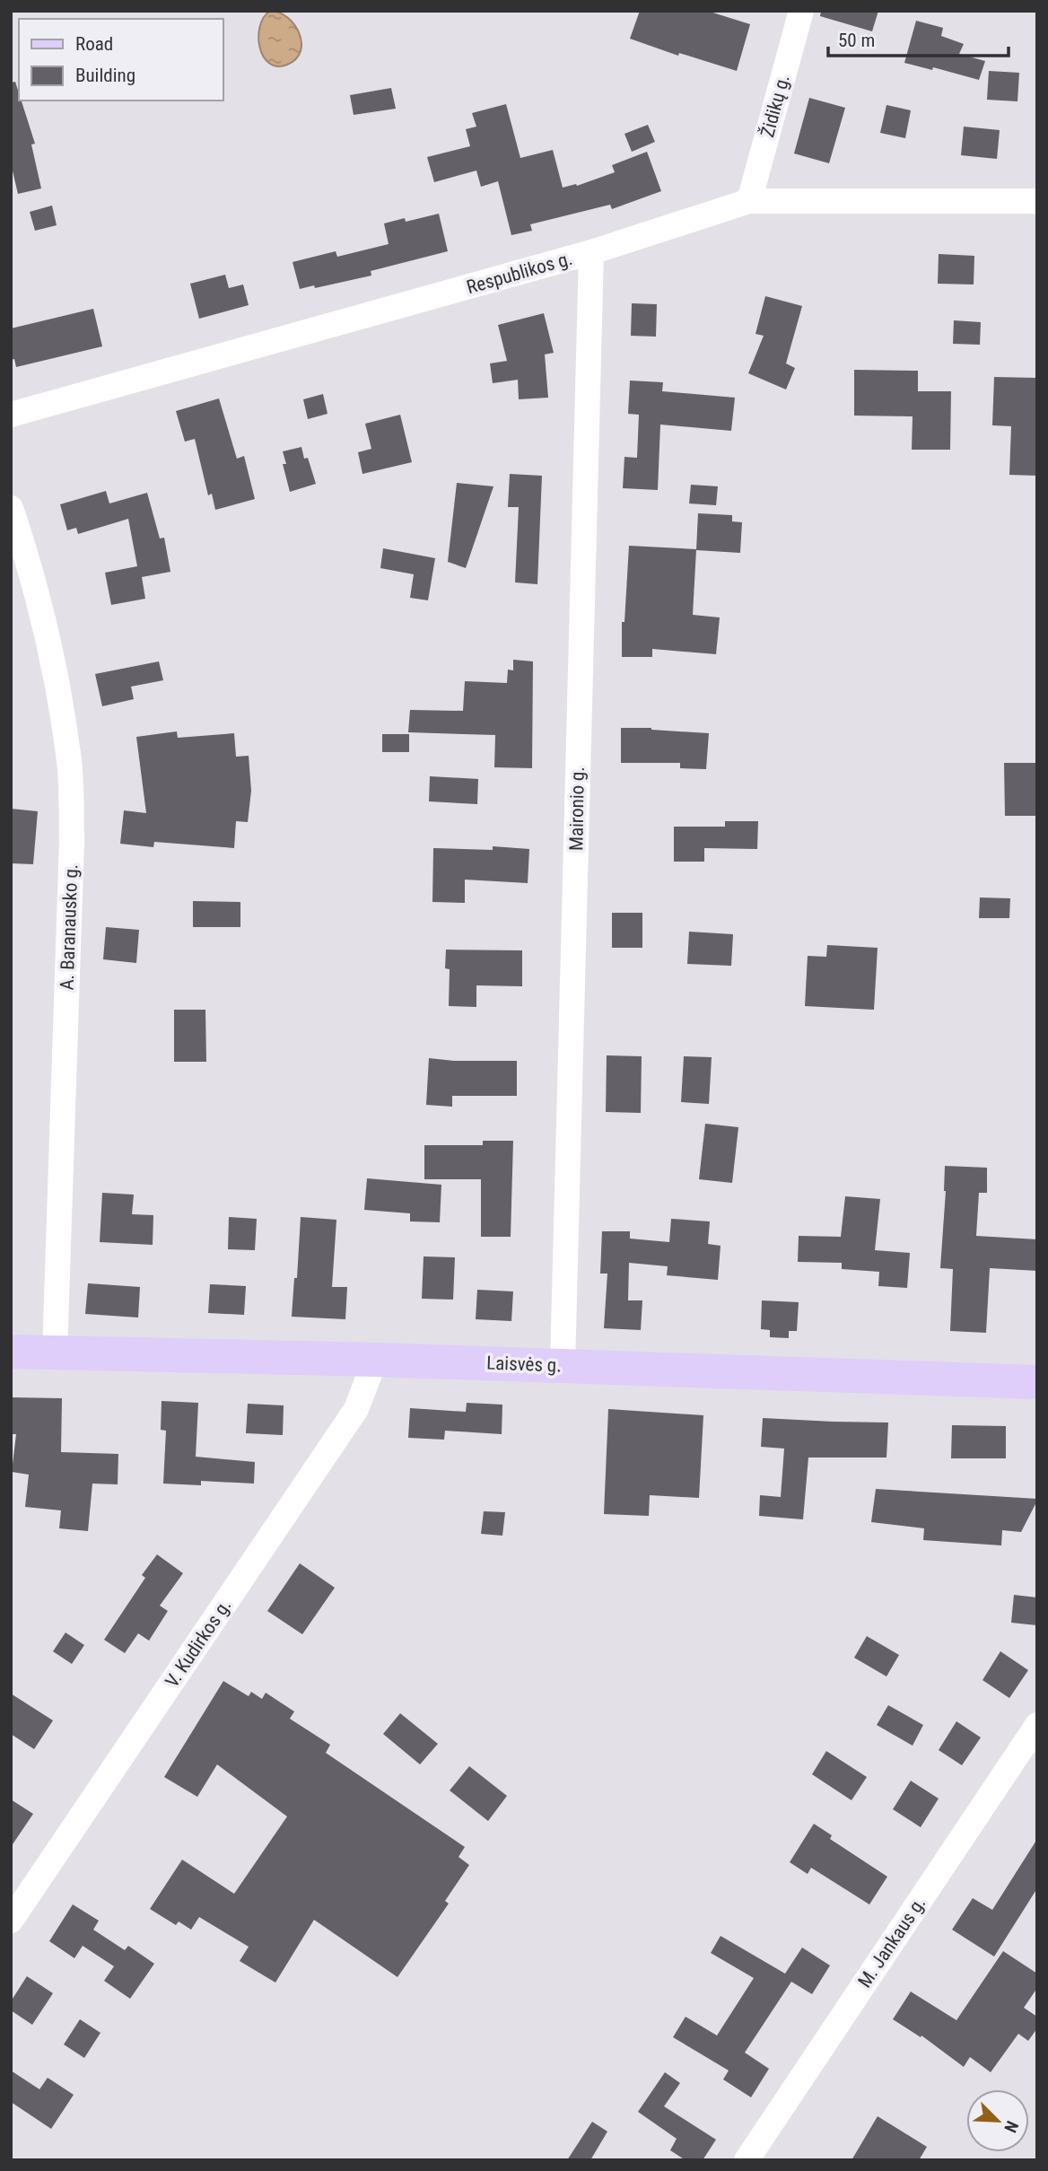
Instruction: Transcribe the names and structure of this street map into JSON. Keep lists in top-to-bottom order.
{
  "streets": {
    "main road": ["Laisvės g."],
    "street": [
      "Židikų g.",
      "Respublikos g.",
      "Maironio g.",
      "A. Baranausko g.",
      "V. Kudirkos g.",
      "M. Jankaus g."
    ]
  },
  "crossings": [
    ["Židikų g.", "Respublikos g."],
    ["Respublikos g.", "Maironio g."],
    ["Maironio g.", "Laisvės g."],
    ["A. Baranausko g.", "Laisvės g."],
    ["Laisvės g.", "V. Kudirkos g."]
  ],
  "legend": ["Road", "Building"],
  "scale_bar": "50 m",
  "north": "bottom right"
}
